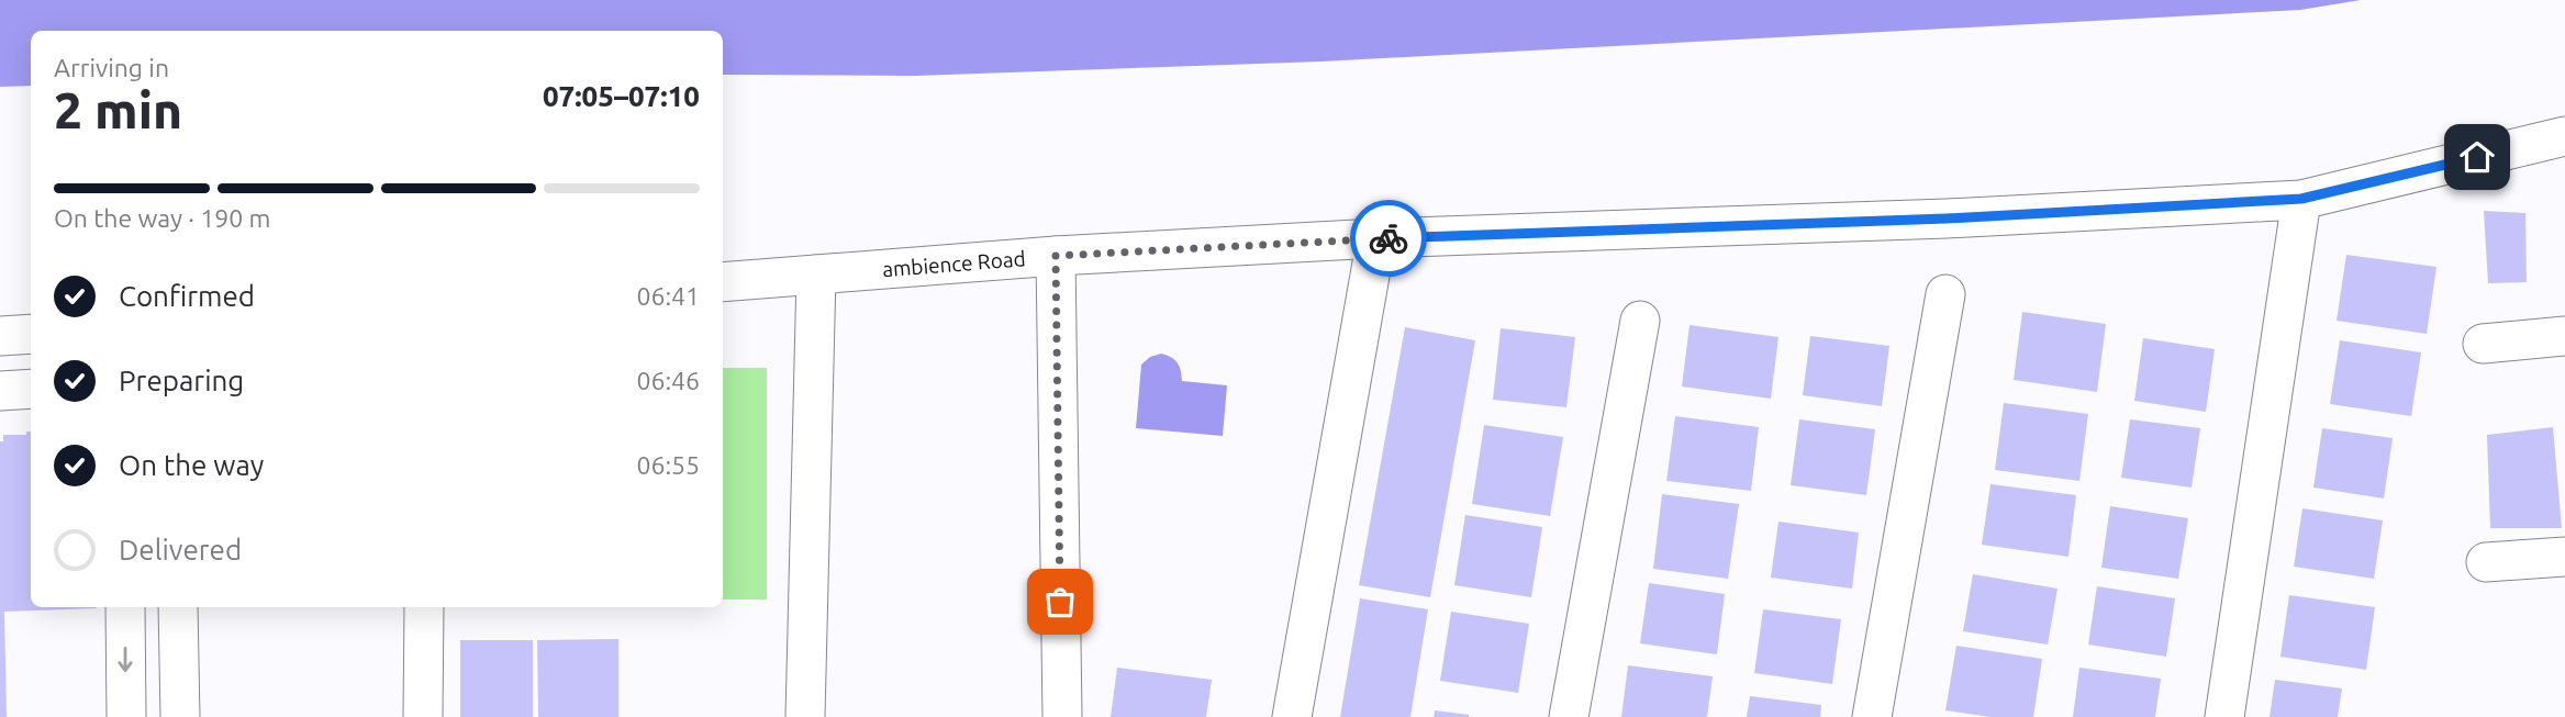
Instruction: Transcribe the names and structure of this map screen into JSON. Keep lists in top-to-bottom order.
{
  "streets": {
    "street": ["ambience Road"]
  },
  "page": {
    "heading": ["2 min", "Arriving in", "07:05–07:10"],
    "bar": "On the way · 190 m",
    "list": [
      ["Confirmed", "06:41"],
      ["Preparing", "06:46"],
      ["On the way", "06:55"],
      "Delivered"
    ]
  }
}
